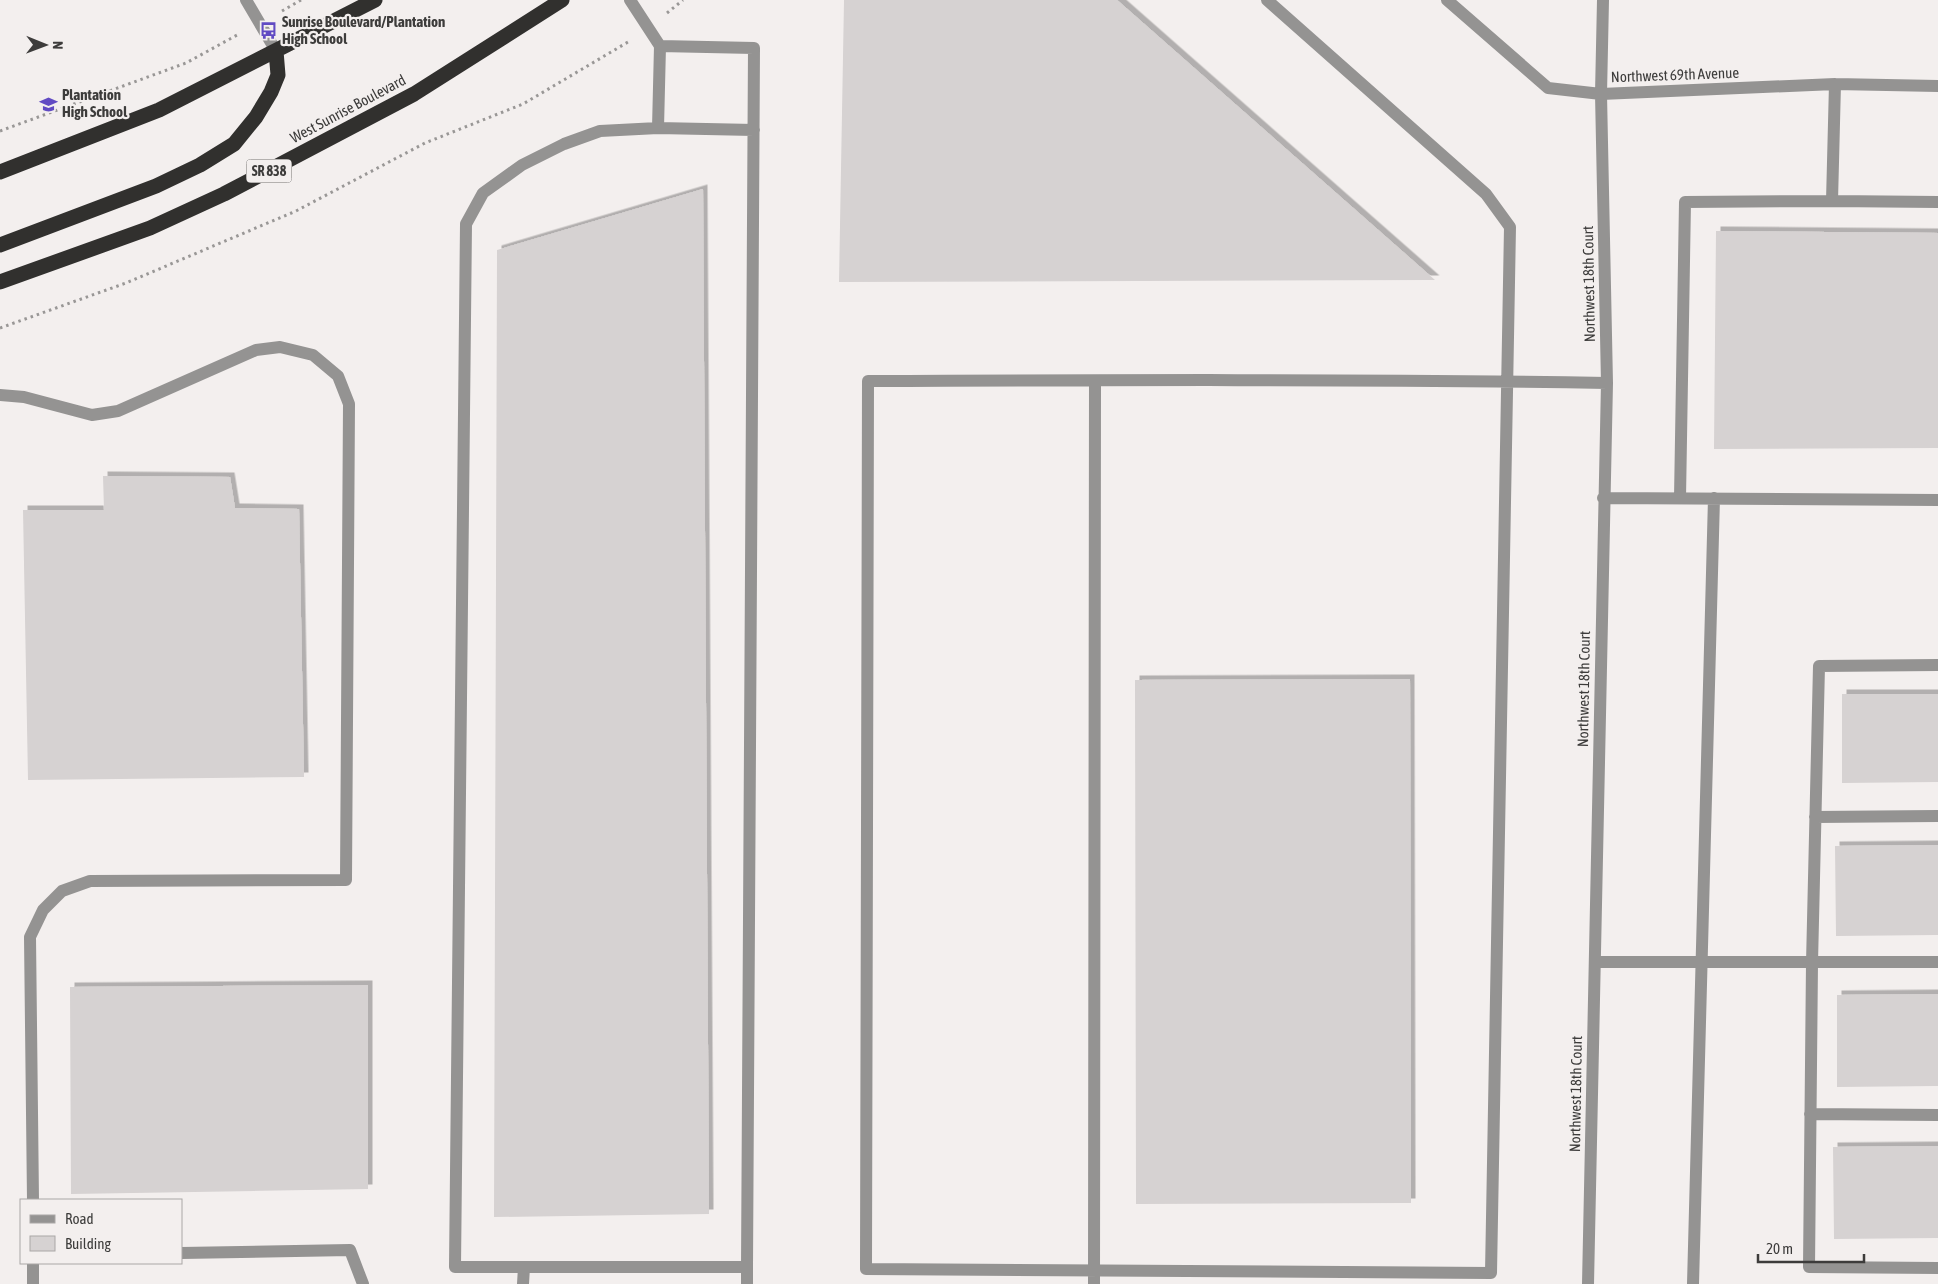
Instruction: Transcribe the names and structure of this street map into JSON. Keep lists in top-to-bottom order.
{
  "streets": {
    "highway": ["West Sunrise Boulevard", "SR 838"],
    "street": ["Northwest 69th Avenue", "Northwest 18th Court"]
  },
  "crossings": [
    ["Northwest 69th Avenue", "Northwest 18th Court"]
  ],
  "places": {
    "bus stop": ["Sunrise Boulevard/Plantation High School"],
    "school or university": ["Plantation High School"]
  },
  "legend": ["Road", "Building"],
  "scale_bar": "20 m",
  "north": "right"
}
